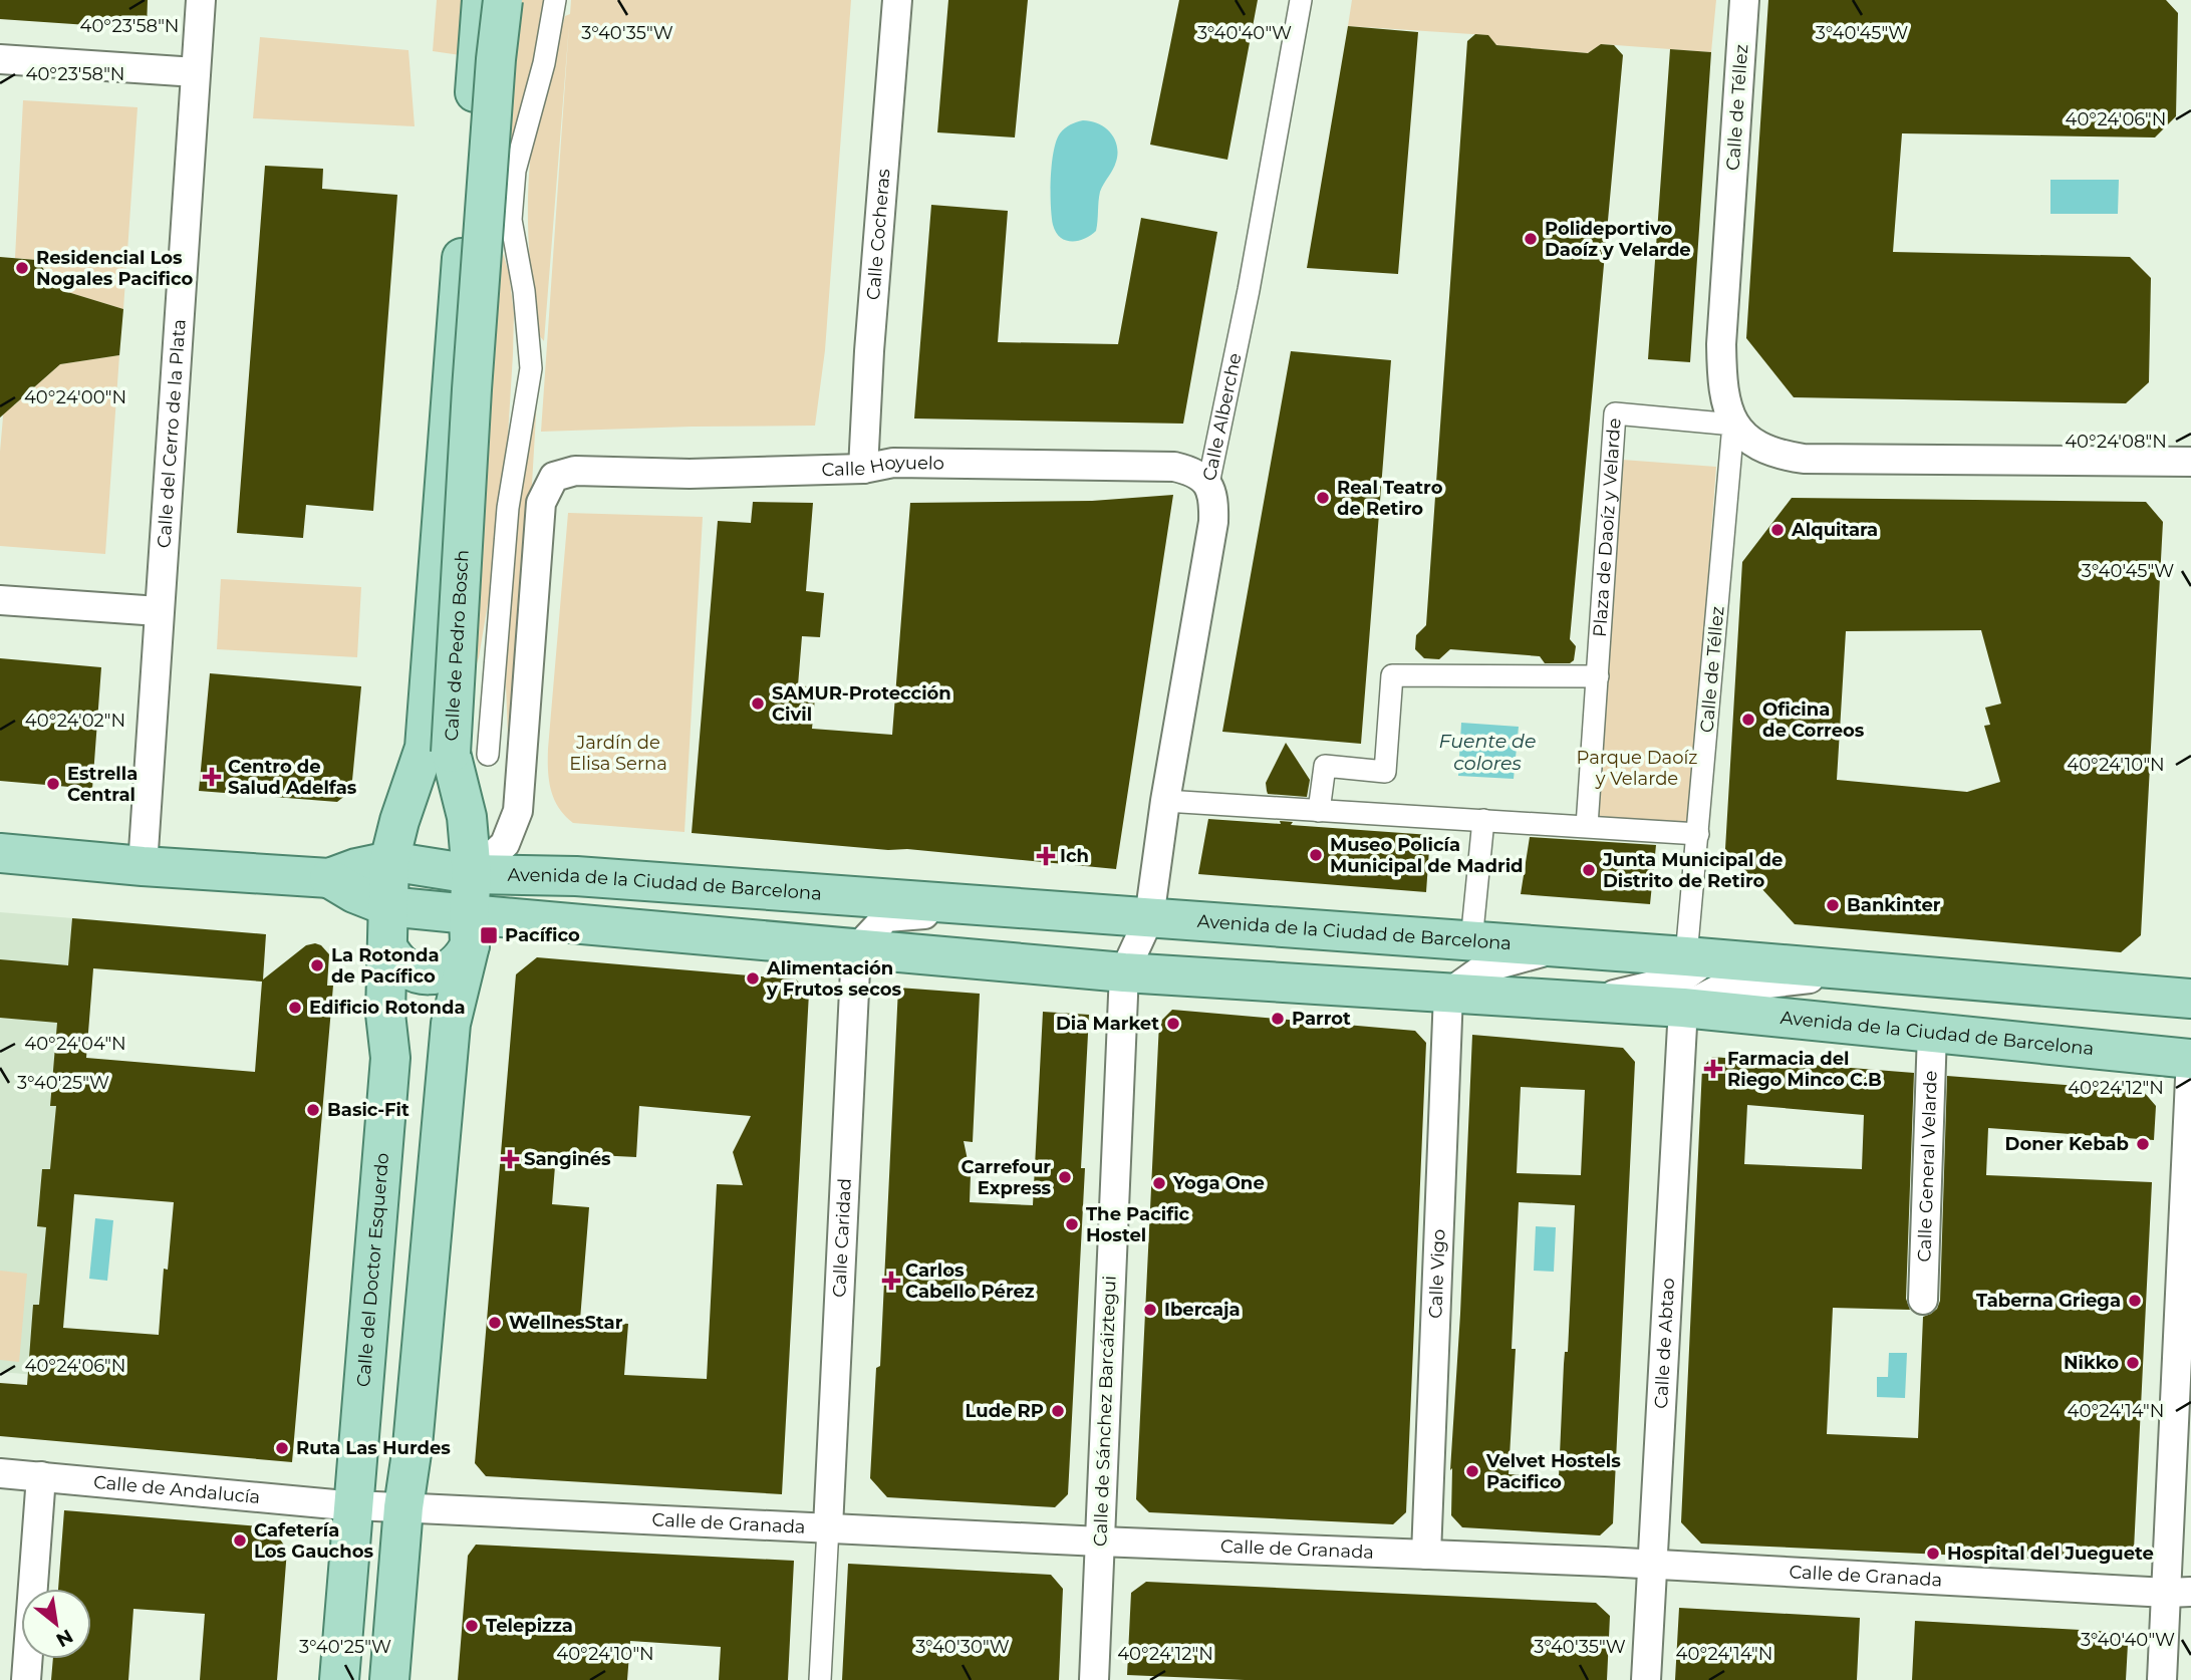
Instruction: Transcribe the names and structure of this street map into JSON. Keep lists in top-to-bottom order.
{
  "streets": {
    "main road": ["Calle de Pedro Bosch", "Avenida de la Ciudad de Barcelona", "Calle del Doctor Esquerdo"],
    "street": [
      "Calle de Téllez",
      "Calle Cocheras",
      "Calle Alberche",
      "Calle del Cerro de la Plata",
      "Calle Hoyuelo",
      "Plaza de Daoíz y Velarde",
      "Calle General Velarde",
      "Calle Caridad",
      "Calle Vigo",
      "Calle de Abtao",
      "Calle de Sánchez Barcáiztegui",
      "Calle de Andalucía",
      "Calle de Granada"
    ]
  },
  "crossings": [
    ["Calle de Téllez", "Plaza de Daoíz y Velarde"],
    ["Calle de Téllez", "Avenida de la Ciudad de Barcelona"],
    ["Calle Cocheras", "Calle Hoyuelo"],
    ["Calle Alberche", "Calle Hoyuelo"],
    ["Calle Alberche", "Avenida de la Ciudad de Barcelona"],
    ["Calle del Cerro de la Plata", "Avenida de la Ciudad de Barcelona"],
    ["Calle Hoyuelo", "Calle de Pedro Bosch"],
    ["Calle Hoyuelo", "Avenida de la Ciudad de Barcelona"],
    ["Calle de Pedro Bosch", "Avenida de la Ciudad de Barcelona"],
    ["Calle de Pedro Bosch", "Calle del Doctor Esquerdo"],
    ["Avenida de la Ciudad de Barcelona", "Calle General Velarde"],
    ["Avenida de la Ciudad de Barcelona", "Calle Caridad"],
    ["Avenida de la Ciudad de Barcelona", "Calle del Doctor Esquerdo"],
    ["Avenida de la Ciudad de Barcelona", "Calle Vigo"],
    ["Avenida de la Ciudad de Barcelona", "Calle de Abtao"],
    ["Avenida de la Ciudad de Barcelona", "Calle de Sánchez Barcáiztegui"],
    ["Calle Caridad", "Calle de Granada"],
    ["Calle del Doctor Esquerdo", "Calle de Andalucía"],
    ["Calle Vigo", "Calle de Granada"],
    ["Calle de Abtao", "Calle de Granada"],
    ["Calle de Sánchez Barcáiztegui", "Calle de Granada"],
    ["Calle de Andalucía", "Calle de Granada"]
  ],
  "water": ["Fuente de colores"],
  "parks": ["Jardín de Elisa Serna", "Parque Daoíz y Velarde"],
  "places": {
    "other": [
      "Polideportivo Daoíz y Velarde",
      "Residencial Los Nogales Pacifico",
      "Real Teatro de Retiro",
      "Alquitara",
      "SAMUR-Protección Civil",
      "Oficina de Correos",
      "Estrella Central",
      "Museo Policía Municipal de Madrid",
      "Junta Municipal de Distrito de Retiro",
      "Bankinter",
      "La Rotonda de Pacífico",
      "Alimentación y Frutos secos",
      "Edificio Rotonda",
      "Parrot",
      "Dia Market",
      "Basic-Fit",
      "Doner Kebab",
      "Carrefour Express",
      "Yoga One",
      "The Pacific Hostel",
      "Taberna Griega",
      "Ibercaja",
      "WellnesStar",
      "Nikko",
      "Lude RP",
      "Ruta Las Hurdes",
      "Velvet Hostels Pacifico",
      "Cafetería Los Gauchos",
      "Hospital del Jueguete",
      "Telepizza"
    ],
    "health": [
      "Centro de Salud Adelfas",
      "Ich",
      "Farmacia del Riego Minco C.B",
      "Sanginés",
      "Carlos Cabello Pérez"
    ],
    "transit": ["Pacífico"]
  },
  "north": "bottom right",
  "coordinates": [
    "40°23'58\"N",
    "3°40'35\"W",
    "3°40'40\"W",
    "3°40'45\"W",
    "40°24'06\"N",
    "40°24'00\"N",
    "40°24'08\"N",
    "40°24'02\"N",
    "40°24'10\"N",
    "40°24'04\"N",
    "3°40'25\"W",
    "40°24'12\"N",
    "40°24'14\"N",
    "3°40'30\"W"
  ]
}
